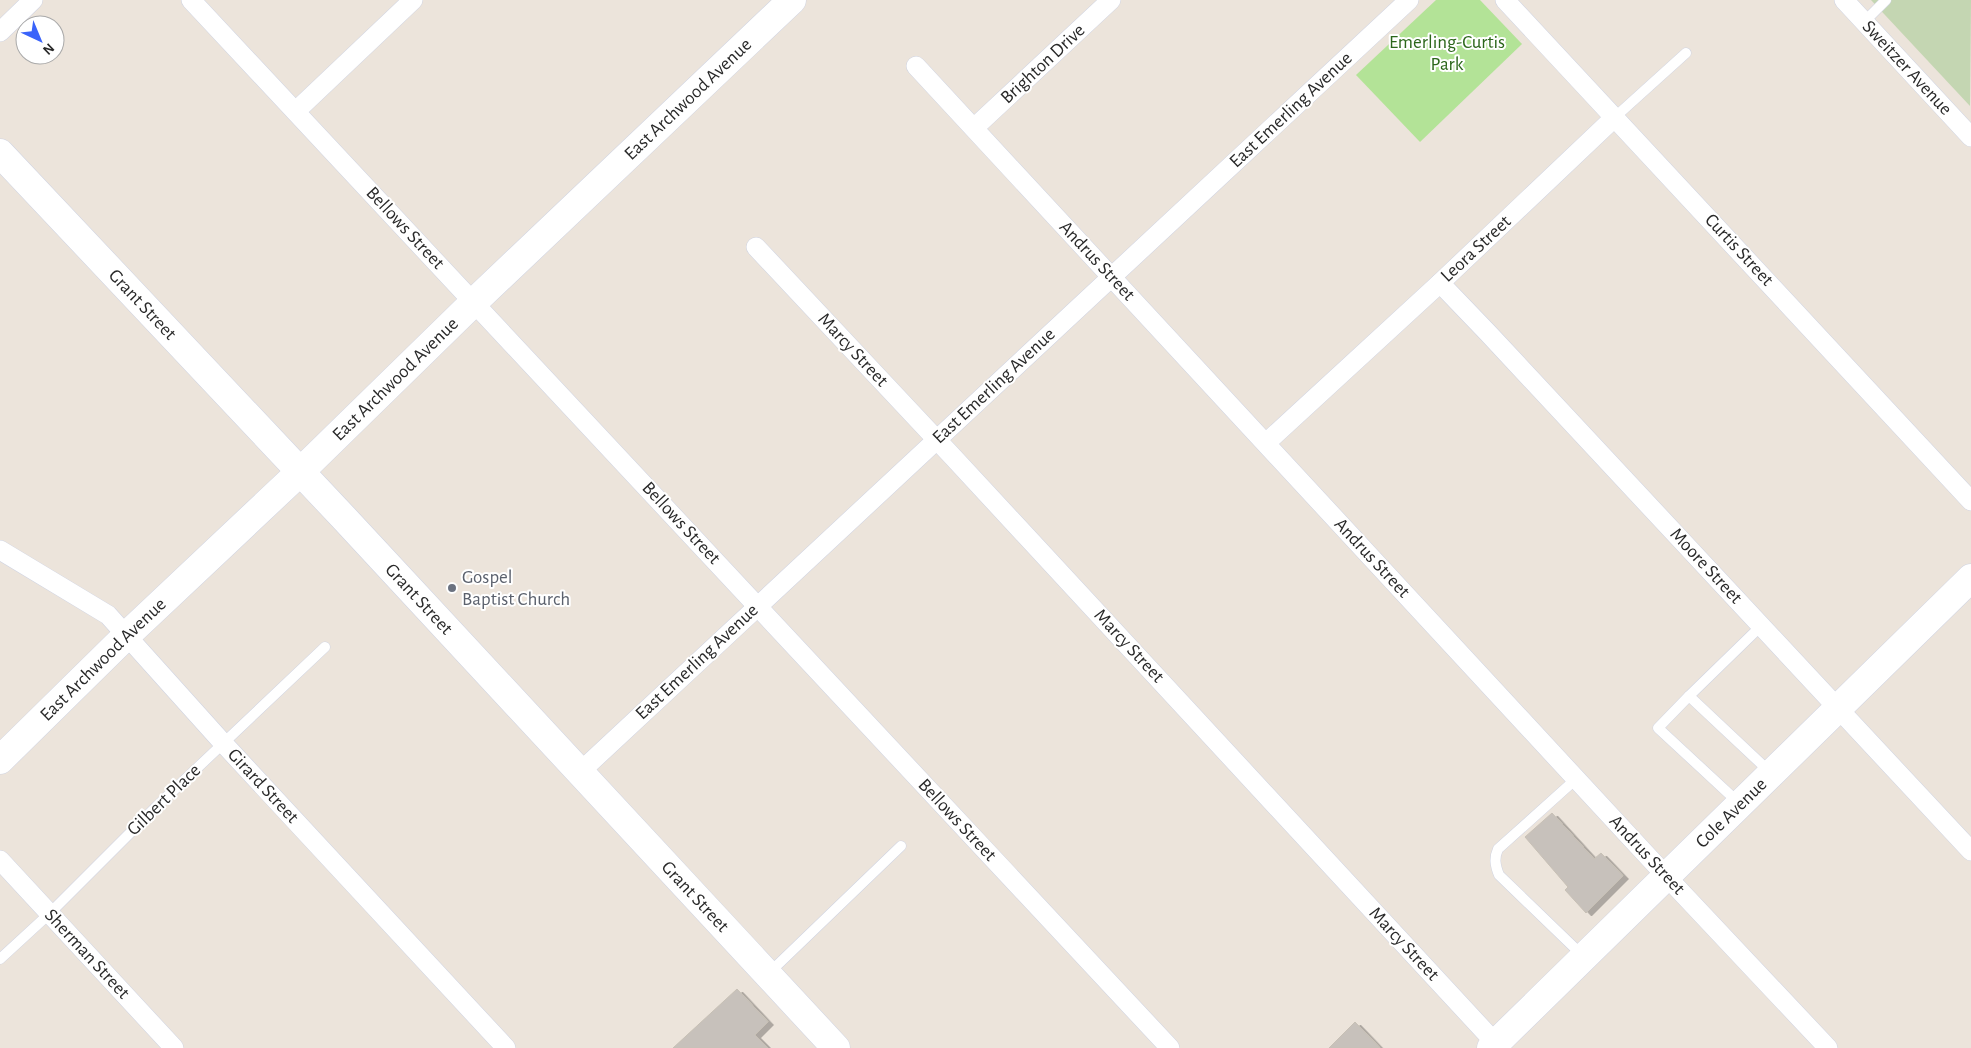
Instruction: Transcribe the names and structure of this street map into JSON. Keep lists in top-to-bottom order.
{
  "streets": {
    "street": [
      "Brighton Drive",
      "Sweitzer Avenue",
      "East Archwood Avenue",
      "East Emerling Avenue",
      "Bellows Street",
      "Leora Street",
      "Curtis Street",
      "Andrus Street",
      "Grant Street",
      "Marcy Street",
      "Moore Street",
      "Girard Street",
      "Cole Avenue",
      "Sherman Street"
    ],
    "lane": ["Gilbert Place"]
  },
  "crossings": [
    ["Brighton Drive", "Andrus Street"],
    ["East Archwood Avenue", "Bellows Street"],
    ["East Archwood Avenue", "Grant Street"],
    ["East Archwood Avenue", "Girard Street"],
    ["East Emerling Avenue", "Bellows Street"],
    ["East Emerling Avenue", "Andrus Street"],
    ["East Emerling Avenue", "Grant Street"],
    ["East Emerling Avenue", "Marcy Street"],
    ["Leora Street", "Curtis Street"],
    ["Leora Street", "Andrus Street"],
    ["Leora Street", "Moore Street"],
    ["Andrus Street", "Cole Avenue"],
    ["Marcy Street", "Cole Avenue"],
    ["Moore Street", "Cole Avenue"],
    ["Girard Street", "Gilbert Place"],
    ["Gilbert Place", "Sherman Street"]
  ],
  "parks": ["Emerling-Curtis Park"],
  "places": ["Gospel Baptist Church"],
  "north": "bottom right"
}
